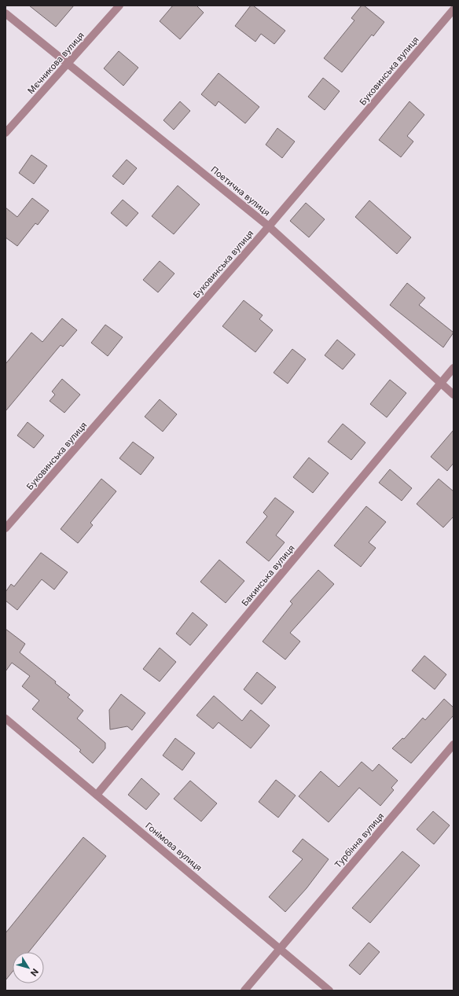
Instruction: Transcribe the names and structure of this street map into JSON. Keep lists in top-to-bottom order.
{
  "streets": {
    "street": [
      "Мєчникова вулиця",
      "Буковинська вулиця",
      "Поетична вулиця",
      "Бакинська вулиця",
      "Турбінна вулиця",
      "Гонімова вулиця"
    ]
  },
  "crossings": [
    ["Мєчникова вулиця", "Поетична вулиця"],
    ["Буковинська вулиця", "Поетична вулиця"],
    ["Поетична вулиця", "Бакинська вулиця"],
    ["Бакинська вулиця", "Гонімова вулиця"],
    ["Турбінна вулиця", "Гонімова вулиця"]
  ],
  "north": "bottom right"
}
